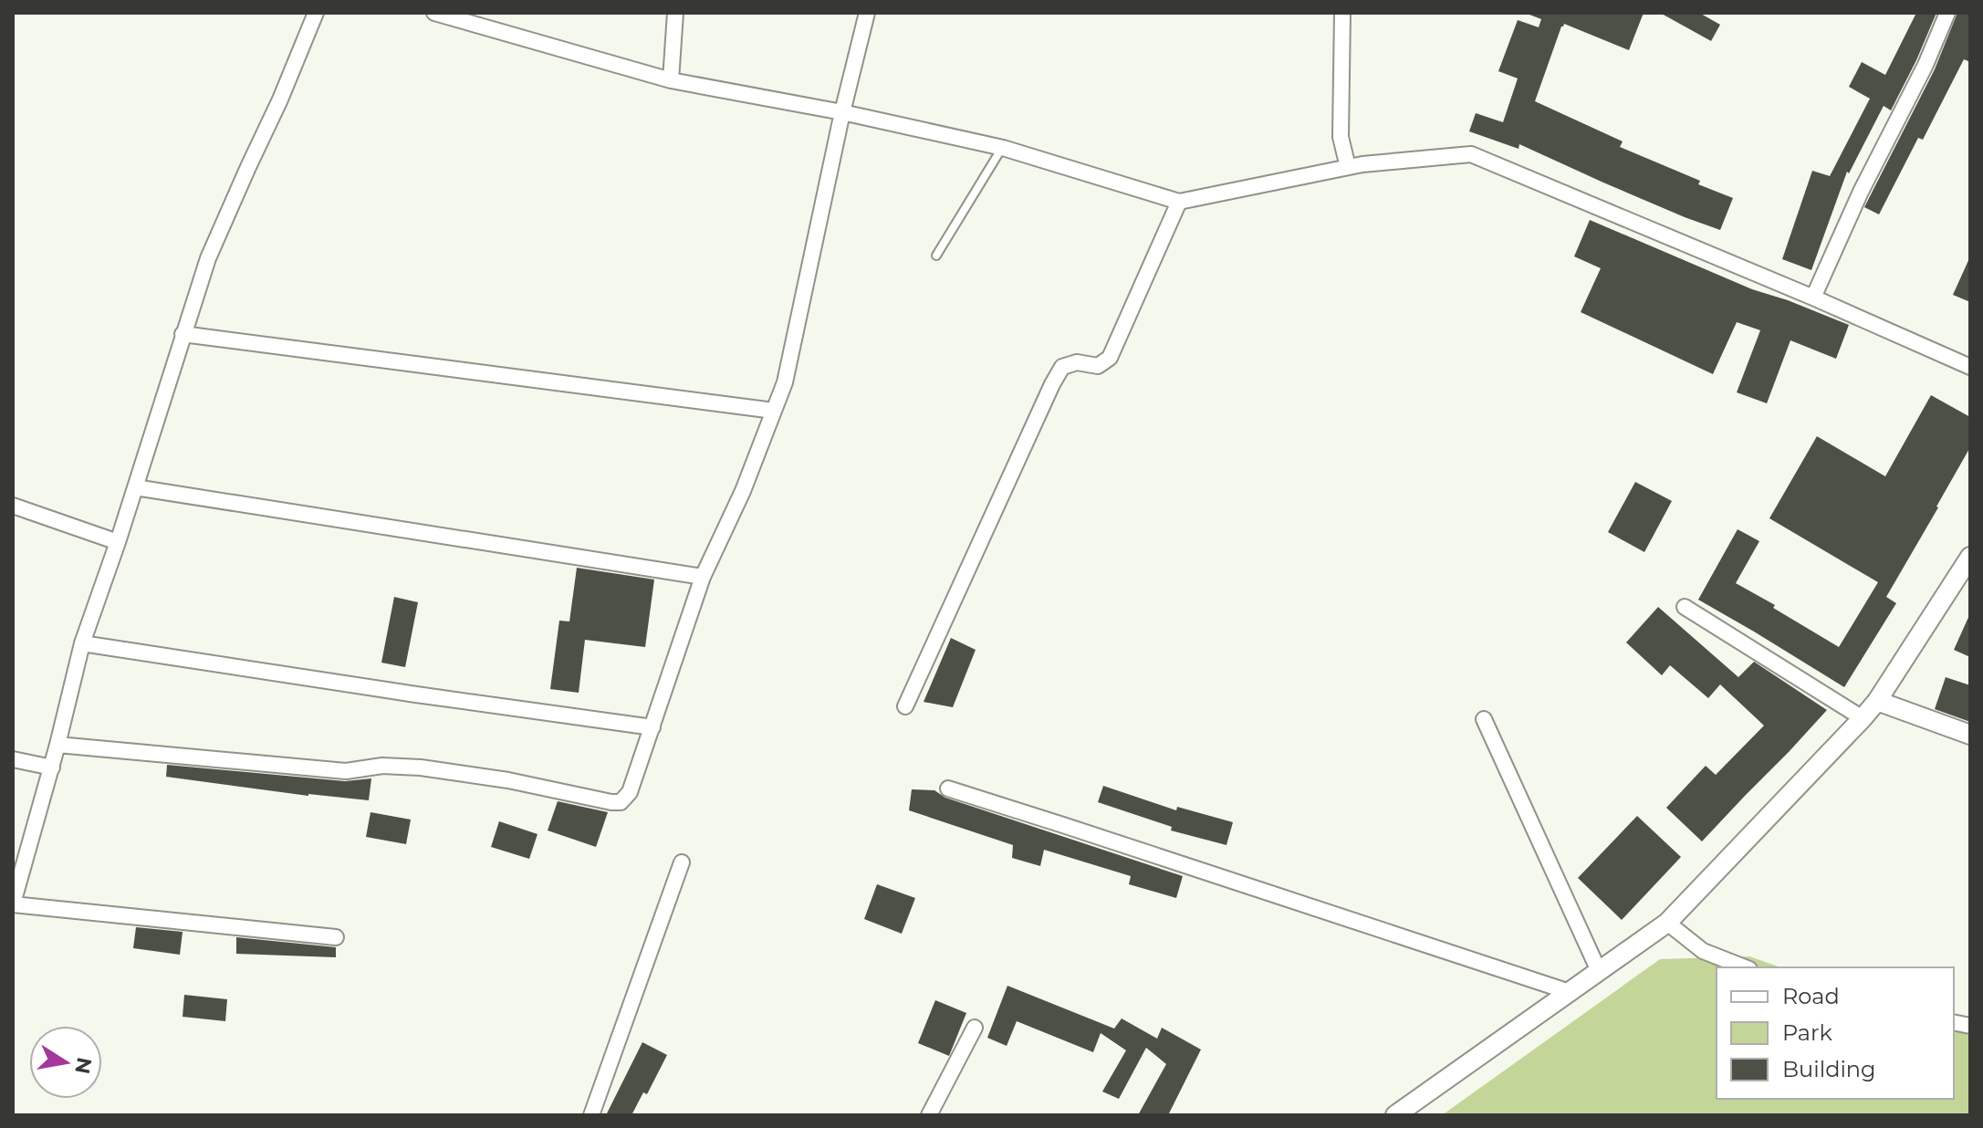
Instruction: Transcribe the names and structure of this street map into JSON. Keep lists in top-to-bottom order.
{
  "legend": ["Road", "Park", "Building"],
  "north": "right"
}
